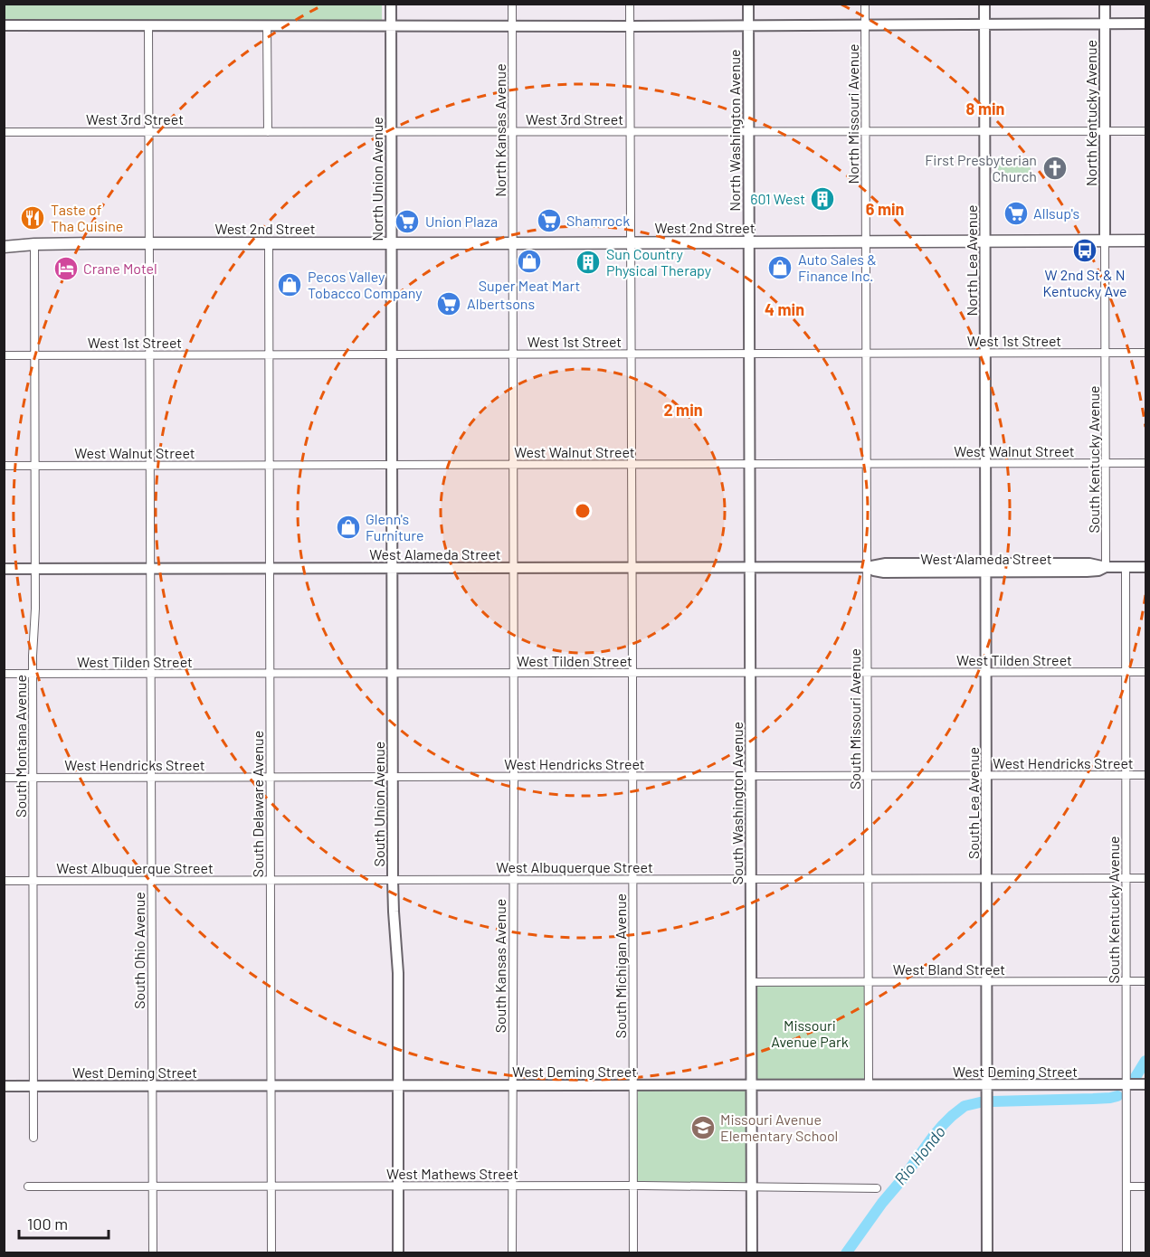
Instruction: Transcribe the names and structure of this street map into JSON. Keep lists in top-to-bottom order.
{
  "streets": {
    "main road": ["West 2nd Street"],
    "street": [
      "North Kentucky Avenue",
      "North Missouri Avenue",
      "West 3rd Street",
      "North Kansas Avenue",
      "North Washington Avenue",
      "North Union Avenue",
      "North Lea Avenue",
      "West 1st Street",
      "West Walnut Street",
      "South Kentucky Avenue",
      "West Alameda Street",
      "West Tilden Street",
      "South Missouri Avenue",
      "South Montana Avenue",
      "West Hendricks Street",
      "South Washington Avenue",
      "South Lea Avenue",
      "South Delaware Avenue",
      "South Union Avenue",
      "West Albuquerque Street",
      "South Ohio Avenue",
      "South Kansas Avenue",
      "South Michigan Avenue",
      "West Bland Street",
      "West Deming Street",
      "West Mathews Street"
    ]
  },
  "crossings": [
    ["North Kentucky Avenue", "West 3rd Street"],
    ["North Kentucky Avenue", "West 2nd Street"],
    ["North Kentucky Avenue", "West 1st Street"],
    ["North Kentucky Avenue", "South Kentucky Avenue"],
    ["North Missouri Avenue", "West 3rd Street"],
    ["North Missouri Avenue", "West 2nd Street"],
    ["North Missouri Avenue", "West 1st Street"],
    ["North Missouri Avenue", "South Missouri Avenue"],
    ["West 3rd Street", "North Kansas Avenue"],
    ["West 3rd Street", "North Washington Avenue"],
    ["West 3rd Street", "North Union Avenue"],
    ["West 3rd Street", "North Lea Avenue"],
    ["West 3rd Street", "South Ohio Avenue"],
    ["West 3rd Street", "South Michigan Avenue"],
    ["North Kansas Avenue", "West 2nd Street"],
    ["North Kansas Avenue", "West 1st Street"],
    ["North Kansas Avenue", "South Kansas Avenue"],
    ["North Washington Avenue", "West 2nd Street"],
    ["North Washington Avenue", "West 1st Street"],
    ["North Washington Avenue", "South Washington Avenue"],
    ["North Union Avenue", "West 2nd Street"],
    ["North Union Avenue", "West 1st Street"],
    ["North Union Avenue", "South Union Avenue"],
    ["West 2nd Street", "North Lea Avenue"],
    ["West 2nd Street", "South Montana Avenue"],
    ["West 2nd Street", "South Delaware Avenue"],
    ["West 2nd Street", "South Ohio Avenue"],
    ["West 2nd Street", "South Michigan Avenue"],
    ["North Lea Avenue", "West 1st Street"],
    ["North Lea Avenue", "South Lea Avenue"],
    ["West 1st Street", "South Kentucky Avenue"],
    ["West 1st Street", "South Missouri Avenue"],
    ["West 1st Street", "South Montana Avenue"],
    ["West 1st Street", "South Washington Avenue"],
    ["West 1st Street", "South Lea Avenue"],
    ["West 1st Street", "South Delaware Avenue"],
    ["West 1st Street", "South Union Avenue"],
    ["West 1st Street", "South Ohio Avenue"],
    ["West 1st Street", "South Kansas Avenue"],
    ["West 1st Street", "South Michigan Avenue"],
    ["West Walnut Street", "South Kentucky Avenue"],
    ["West Walnut Street", "South Missouri Avenue"],
    ["West Walnut Street", "South Montana Avenue"],
    ["West Walnut Street", "South Washington Avenue"],
    ["West Walnut Street", "South Lea Avenue"],
    ["West Walnut Street", "South Delaware Avenue"],
    ["West Walnut Street", "South Union Avenue"],
    ["West Walnut Street", "South Ohio Avenue"],
    ["West Walnut Street", "South Kansas Avenue"],
    ["West Walnut Street", "South Michigan Avenue"],
    ["South Kentucky Avenue", "West Alameda Street"],
    ["South Kentucky Avenue", "West Tilden Street"],
    ["South Kentucky Avenue", "West Hendricks Street"],
    ["South Kentucky Avenue", "West Albuquerque Street"],
    ["South Kentucky Avenue", "West Bland Street"],
    ["South Kentucky Avenue", "West Deming Street"],
    ["West Alameda Street", "South Missouri Avenue"],
    ["West Alameda Street", "South Montana Avenue"],
    ["West Alameda Street", "South Washington Avenue"],
    ["West Alameda Street", "South Lea Avenue"],
    ["West Alameda Street", "South Delaware Avenue"],
    ["West Alameda Street", "South Union Avenue"],
    ["West Alameda Street", "South Ohio Avenue"],
    ["West Alameda Street", "South Kansas Avenue"],
    ["West Alameda Street", "South Michigan Avenue"],
    ["West Tilden Street", "South Missouri Avenue"],
    ["West Tilden Street", "South Montana Avenue"],
    ["West Tilden Street", "South Washington Avenue"],
    ["West Tilden Street", "South Lea Avenue"],
    ["West Tilden Street", "South Delaware Avenue"],
    ["West Tilden Street", "South Union Avenue"],
    ["West Tilden Street", "South Ohio Avenue"],
    ["West Tilden Street", "South Kansas Avenue"],
    ["West Tilden Street", "South Michigan Avenue"],
    ["South Missouri Avenue", "West Hendricks Street"],
    ["South Missouri Avenue", "West Albuquerque Street"],
    ["South Missouri Avenue", "West Bland Street"],
    ["South Missouri Avenue", "West Deming Street"],
    ["South Montana Avenue", "West Hendricks Street"],
    ["South Montana Avenue", "West Albuquerque Street"],
    ["South Montana Avenue", "West Deming Street"],
    ["West Hendricks Street", "South Washington Avenue"],
    ["West Hendricks Street", "South Lea Avenue"],
    ["West Hendricks Street", "South Delaware Avenue"],
    ["West Hendricks Street", "South Union Avenue"],
    ["West Hendricks Street", "South Ohio Avenue"],
    ["West Hendricks Street", "South Kansas Avenue"],
    ["West Hendricks Street", "South Michigan Avenue"],
    ["South Washington Avenue", "West Albuquerque Street"],
    ["South Washington Avenue", "West Bland Street"],
    ["South Washington Avenue", "West Deming Street"],
    ["South Washington Avenue", "West Mathews Street"],
    ["South Lea Avenue", "West Albuquerque Street"],
    ["South Lea Avenue", "West Bland Street"],
    ["South Lea Avenue", "West Deming Street"],
    ["South Delaware Avenue", "West Albuquerque Street"],
    ["South Delaware Avenue", "West Deming Street"],
    ["South Delaware Avenue", "West Mathews Street"],
    ["South Union Avenue", "West Albuquerque Street"],
    ["South Union Avenue", "West Deming Street"],
    ["South Union Avenue", "West Mathews Street"],
    ["West Albuquerque Street", "South Ohio Avenue"],
    ["West Albuquerque Street", "South Kansas Avenue"],
    ["West Albuquerque Street", "South Michigan Avenue"],
    ["South Ohio Avenue", "West Deming Street"],
    ["South Ohio Avenue", "West Mathews Street"],
    ["South Kansas Avenue", "West Deming Street"],
    ["South Kansas Avenue", "West Mathews Street"],
    ["South Michigan Avenue", "West Deming Street"],
    ["South Michigan Avenue", "West Mathews Street"]
  ],
  "water": ["Rio Hondo"],
  "parks": ["Missouri Avenue Park"],
  "places": {
    "church": ["First Presbyterian Church"],
    "building": ["601 West", "Sun Country Physical Therapy"],
    "supermarket": [
      "Allsup's",
      "Shamrock",
      "Union Plaza",
      "Albertsons"
    ],
    "restaurant": ["Taste of Tha Cuisine"],
    "bus stop": ["W 2nd St & N Kentucky Ave"],
    "shop": [
      "Super Meat Mart",
      "Auto Sales & Finance Inc.",
      "Pecos Valley Tobacco Company",
      "Glenn's Furniture"
    ],
    "hotel": ["Crane Motel"],
    "school or university": ["Missouri Avenue Elementary School"]
  },
  "scale_bar": "100 m",
  "rings": [
    "8 min",
    "6 min",
    "4 min",
    "2 min"
  ]
}
